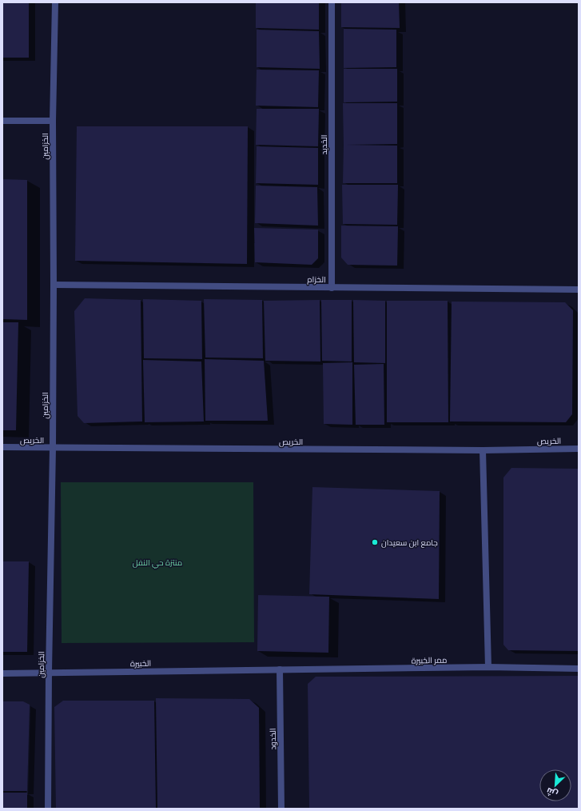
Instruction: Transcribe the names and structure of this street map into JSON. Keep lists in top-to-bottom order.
{
  "streets": {
    "street": [
      "الخديد",
      "الخزامين",
      "الخزام",
      "الخريص",
      "ممر الخبيرة",
      "الخبيرة",
      "الخدود"
    ]
  },
  "crossings": [
    ["الخديد", "الخزام"],
    ["الخزامين", "الخزام"],
    ["الخزامين", "الخريص"],
    ["الخزامين", "الخبيرة"],
    ["ممر الخبيرة", "الخبيرة"],
    ["ممر الخبيرة", "الخدود"],
    ["الخبيرة", "الخدود"]
  ],
  "parks": ["منتزة حي النفل"],
  "places": ["جامع ابن سعيدان"],
  "north": "bottom left"
}
